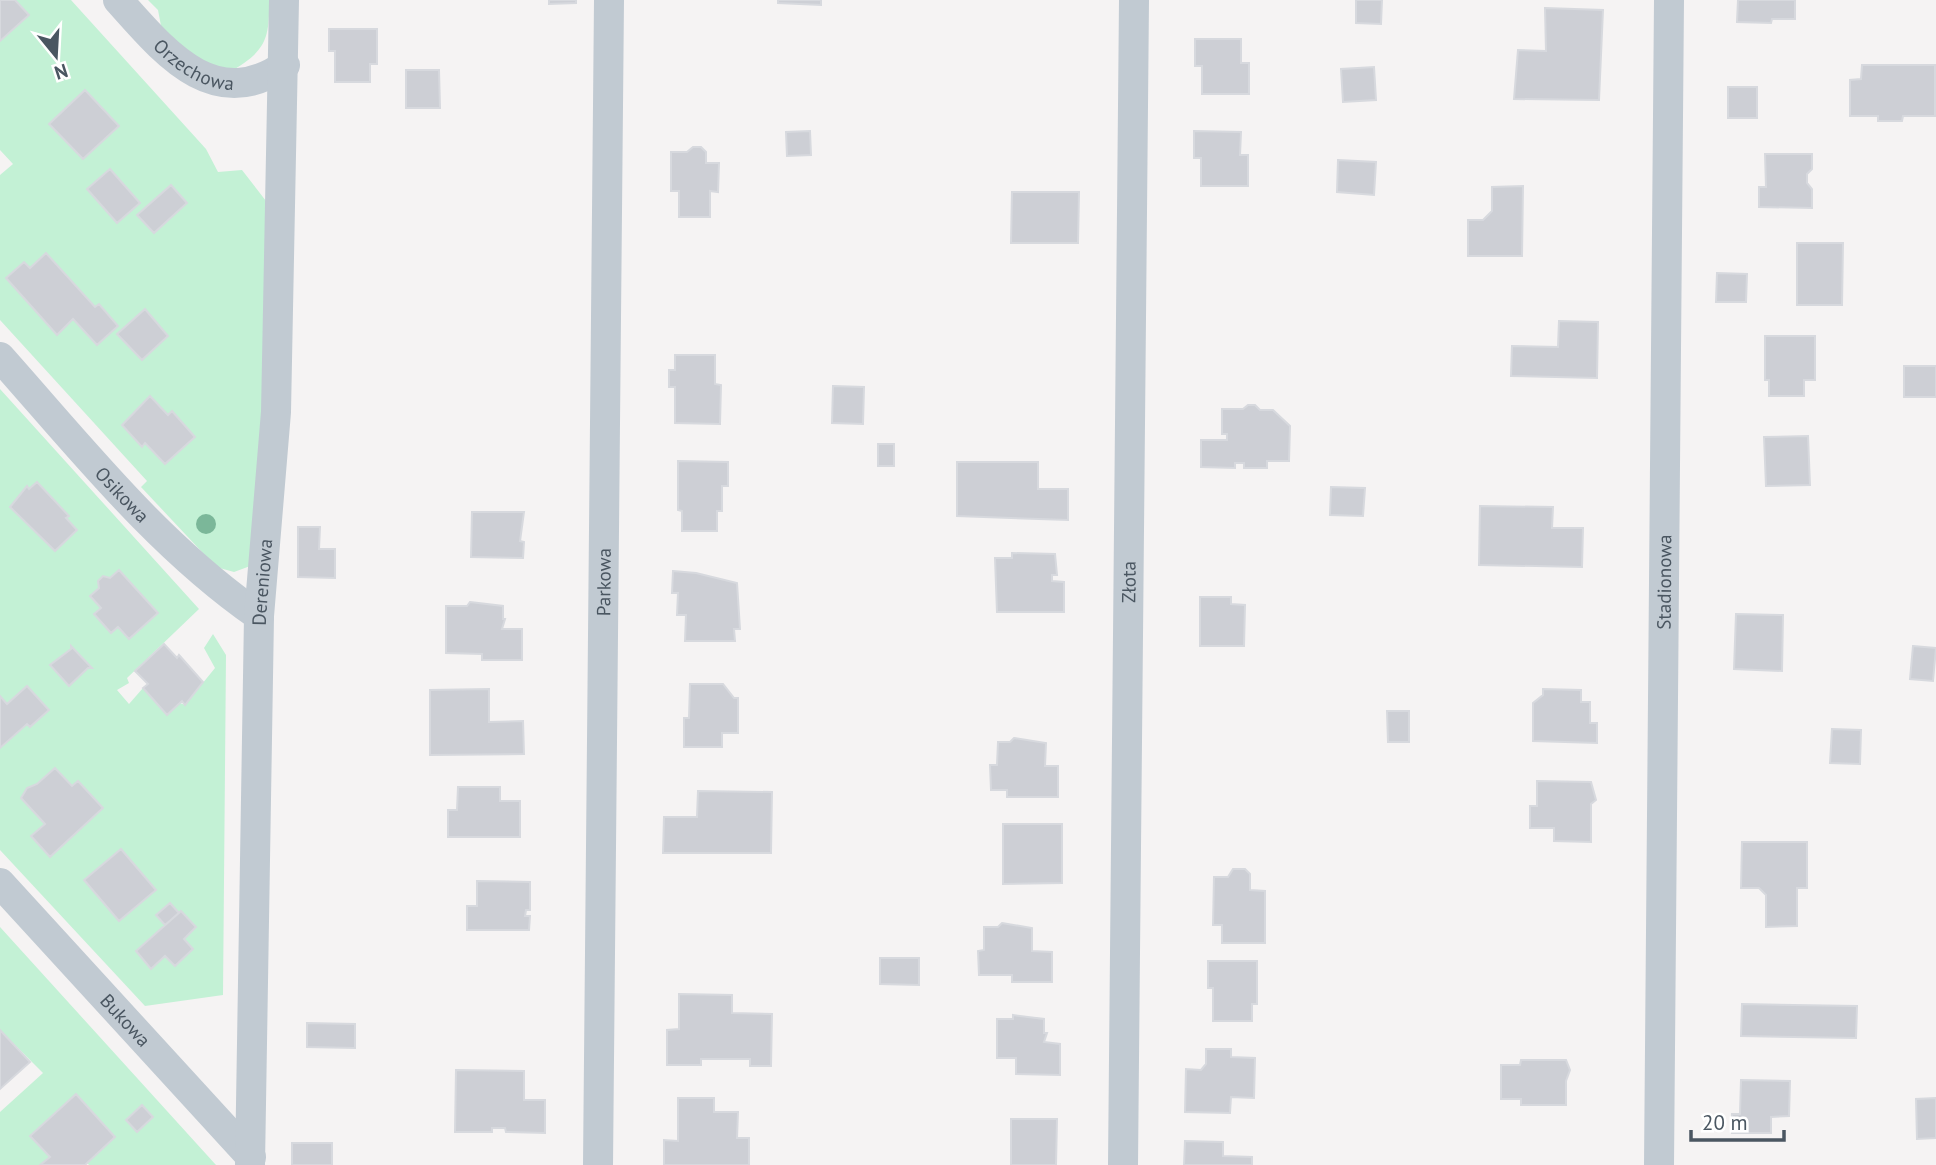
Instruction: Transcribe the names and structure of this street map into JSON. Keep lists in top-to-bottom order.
{
  "streets": {
    "street": [
      "Orzechowa",
      "Osikowa",
      "Dereniowa",
      "Parkowa",
      "Złota",
      "Stadionowa",
      "Bukowa"
    ]
  },
  "crossings": [
    ["Orzechowa", "Dereniowa"],
    ["Osikowa", "Dereniowa"],
    ["Dereniowa", "Bukowa"]
  ],
  "scale_bar": "20 m",
  "north": "bottom"
}
